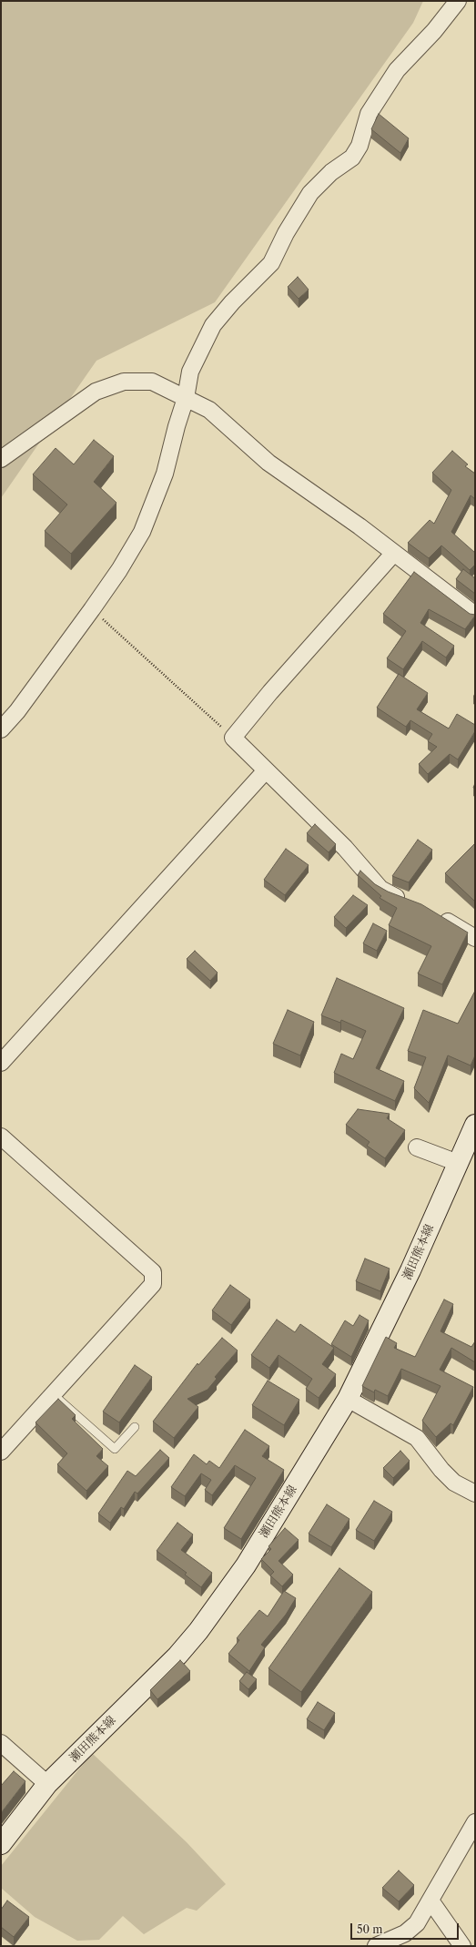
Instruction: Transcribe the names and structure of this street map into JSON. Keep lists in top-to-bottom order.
{
  "streets": {
    "main road": ["瀬田熊本線"]
  },
  "scale_bar": "50 m"
}
